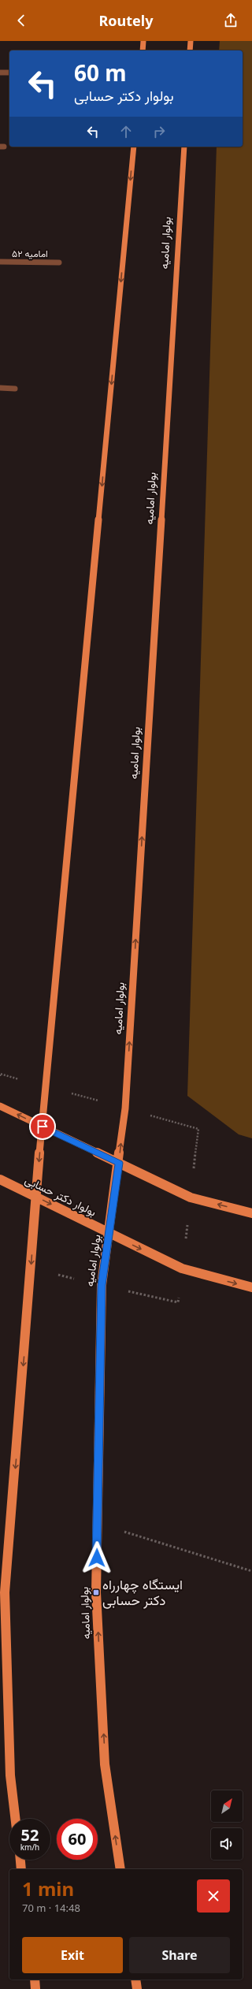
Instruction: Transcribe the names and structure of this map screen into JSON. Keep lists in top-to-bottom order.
{
  "streets": {
    "main road": ["بولوار امامیه", "بولوار دکتر حسابی"],
    "street": ["امامیه ۵۲"]
  },
  "crossings": [
    ["بولوار امامیه", "بولوار دکتر حسابی"]
  ],
  "places": {
    "transit": ["ایستگاه چهارراه دکتر حسابی"]
  },
  "north": "top right",
  "page": {
    "header": "Routely",
    "turn": ["60 m", "بولوار دکتر حسابی"],
    "speed": "52 km/h",
    "limit": "60",
    "heading": ["1 min", "70 m · 14:48"],
    "buttons": ["Exit", "Share"]
  }
}
